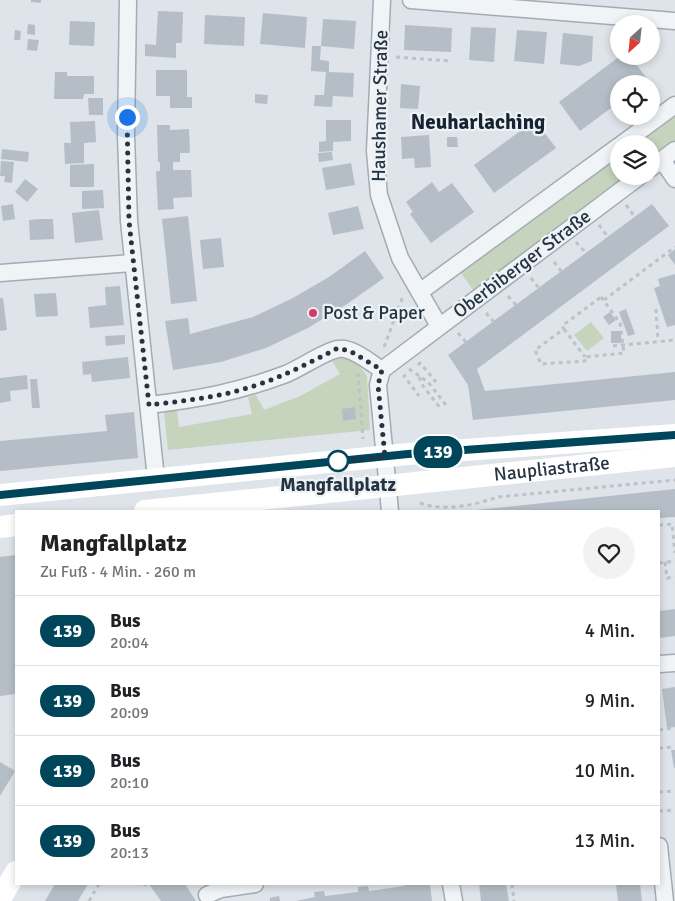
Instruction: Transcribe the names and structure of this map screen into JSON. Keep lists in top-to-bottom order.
{
  "streets": {
    "street": ["Haushamer Straße", "Oberbiberger Straße", "Naupliastraße"]
  },
  "crossings": [
    ["Haushamer Straße", "Oberbiberger Straße"]
  ],
  "districts": ["Neuharlaching"],
  "places": ["Post & Paper", "Mangfallplatz"],
  "lines": ["bus line 139"],
  "north": "bottom left",
  "page": {
    "on_map": "139",
    "heading": ["Mangfallplatz", "Zu Fuß · 4 Min. · 260 m"],
    "list": [
      {
        "mark": "139",
        "name": "Bus",
        "note": "20:04",
        "value": "4 Min."
      },
      {
        "mark": "139",
        "name": "Bus",
        "note": "20:09",
        "value": "9 Min."
      },
      {
        "mark": "139",
        "name": "Bus",
        "note": "20:10",
        "value": "10 Min."
      },
      {
        "mark": "139",
        "name": "Bus",
        "note": "20:13",
        "value": "13 Min."
      }
    ]
  }
}
